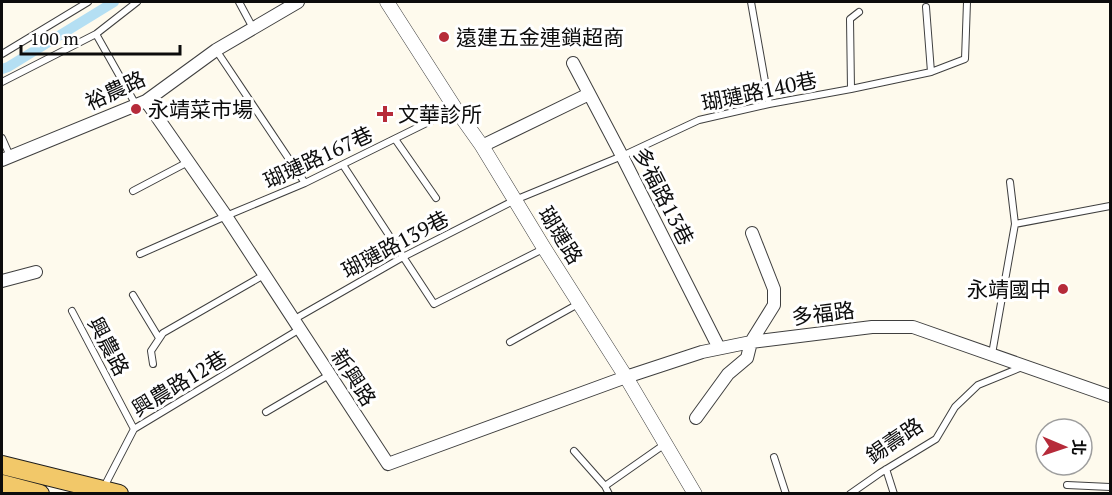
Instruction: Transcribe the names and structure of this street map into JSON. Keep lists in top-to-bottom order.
{
  "streets": {
    "street": [
      "裕農路",
      "多福路13巷",
      "瑚璉路",
      "多福路",
      "新興路"
    ],
    "lane": [
      "瑚璉路140巷",
      "瑚璉路167巷",
      "瑚璉路139巷",
      "興農路",
      "興農路12巷",
      "錫壽路"
    ]
  },
  "crossings": [
    ["裕農路", "新興路"],
    ["瑚璉路140巷", "多福路13巷"],
    ["瑚璉路140巷", "瑚璉路"],
    ["瑚璉路140巷", "瑚璉路139巷"],
    ["瑚璉路167巷", "瑚璉路"],
    ["瑚璉路167巷", "新興路"],
    ["多福路13巷", "多福路"],
    ["瑚璉路", "瑚璉路139巷"],
    ["瑚璉路", "多福路"],
    ["瑚璉路", "新興路"],
    ["瑚璉路139巷", "新興路"],
    ["瑚璉路139巷", "興農路12巷"],
    ["多福路", "新興路"],
    ["多福路", "錫壽路"],
    ["興農路", "興農路12巷"],
    ["新興路", "興農路12巷"]
  ],
  "places": {
    "other": ["遠建五金連鎖超商", "永靖菜市場", "永靖國中"],
    "health": ["文華診所"]
  },
  "scale_bar": "100 m",
  "north": "right"
}
